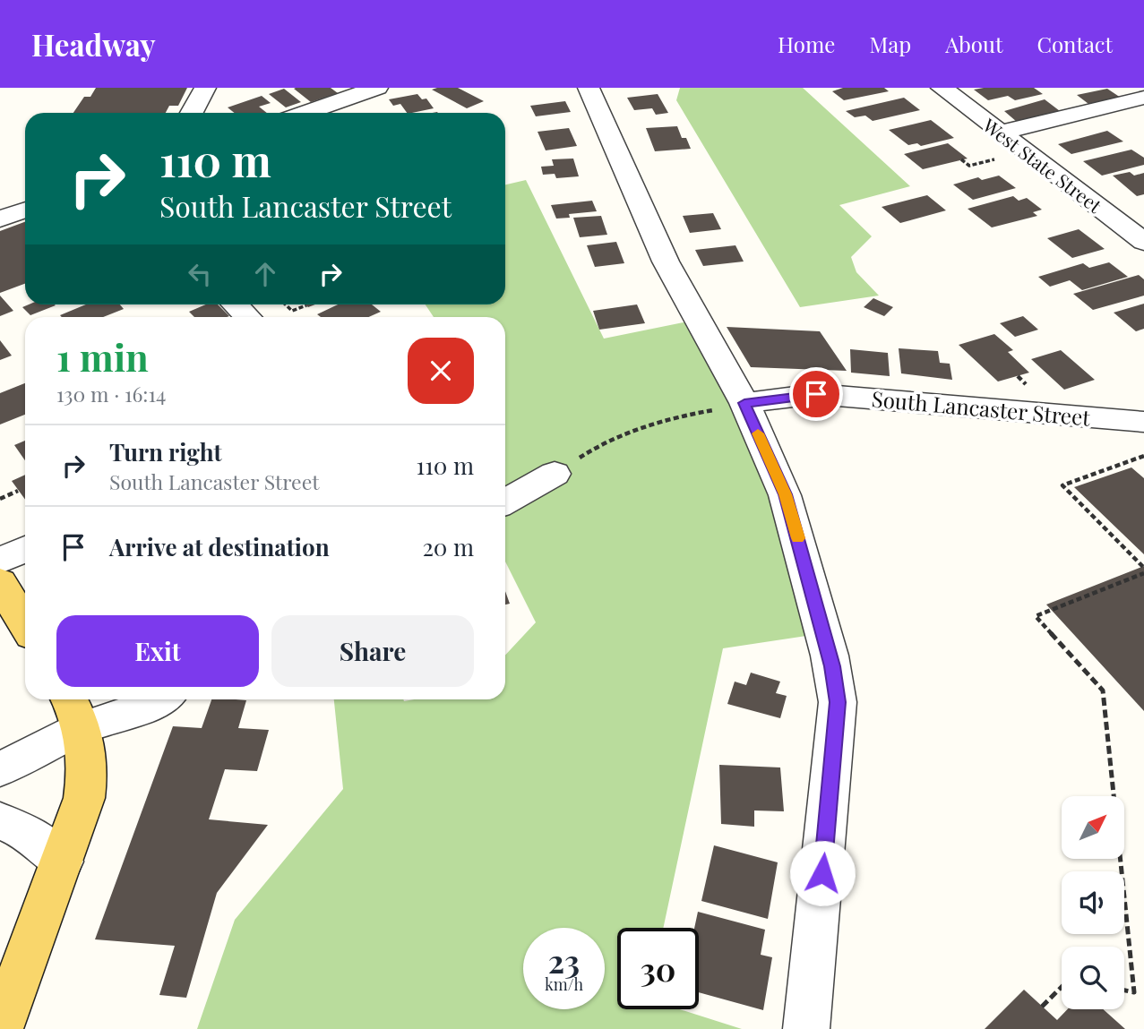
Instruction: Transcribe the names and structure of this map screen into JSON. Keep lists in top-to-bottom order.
{
  "streets": {
    "street": ["West State Street", "South Lancaster Street"]
  },
  "north": "top right",
  "page": {
    "header": "Headway",
    "nav": [
      "Home",
      "Map",
      "About",
      "Contact"
    ],
    "turn": ["110 m", "South Lancaster Street"],
    "heading": ["1 min", "130 m · 16:14"],
    "list": [
      {
        "name": "Turn right",
        "note": "South Lancaster Street",
        "value": "110 m"
      },
      {
        "name": "Arrive at destination",
        "value": "20 m"
      }
    ],
    "buttons": ["Exit", "Share"],
    "speed": "23 km/h",
    "limit": "30"
  }
}
